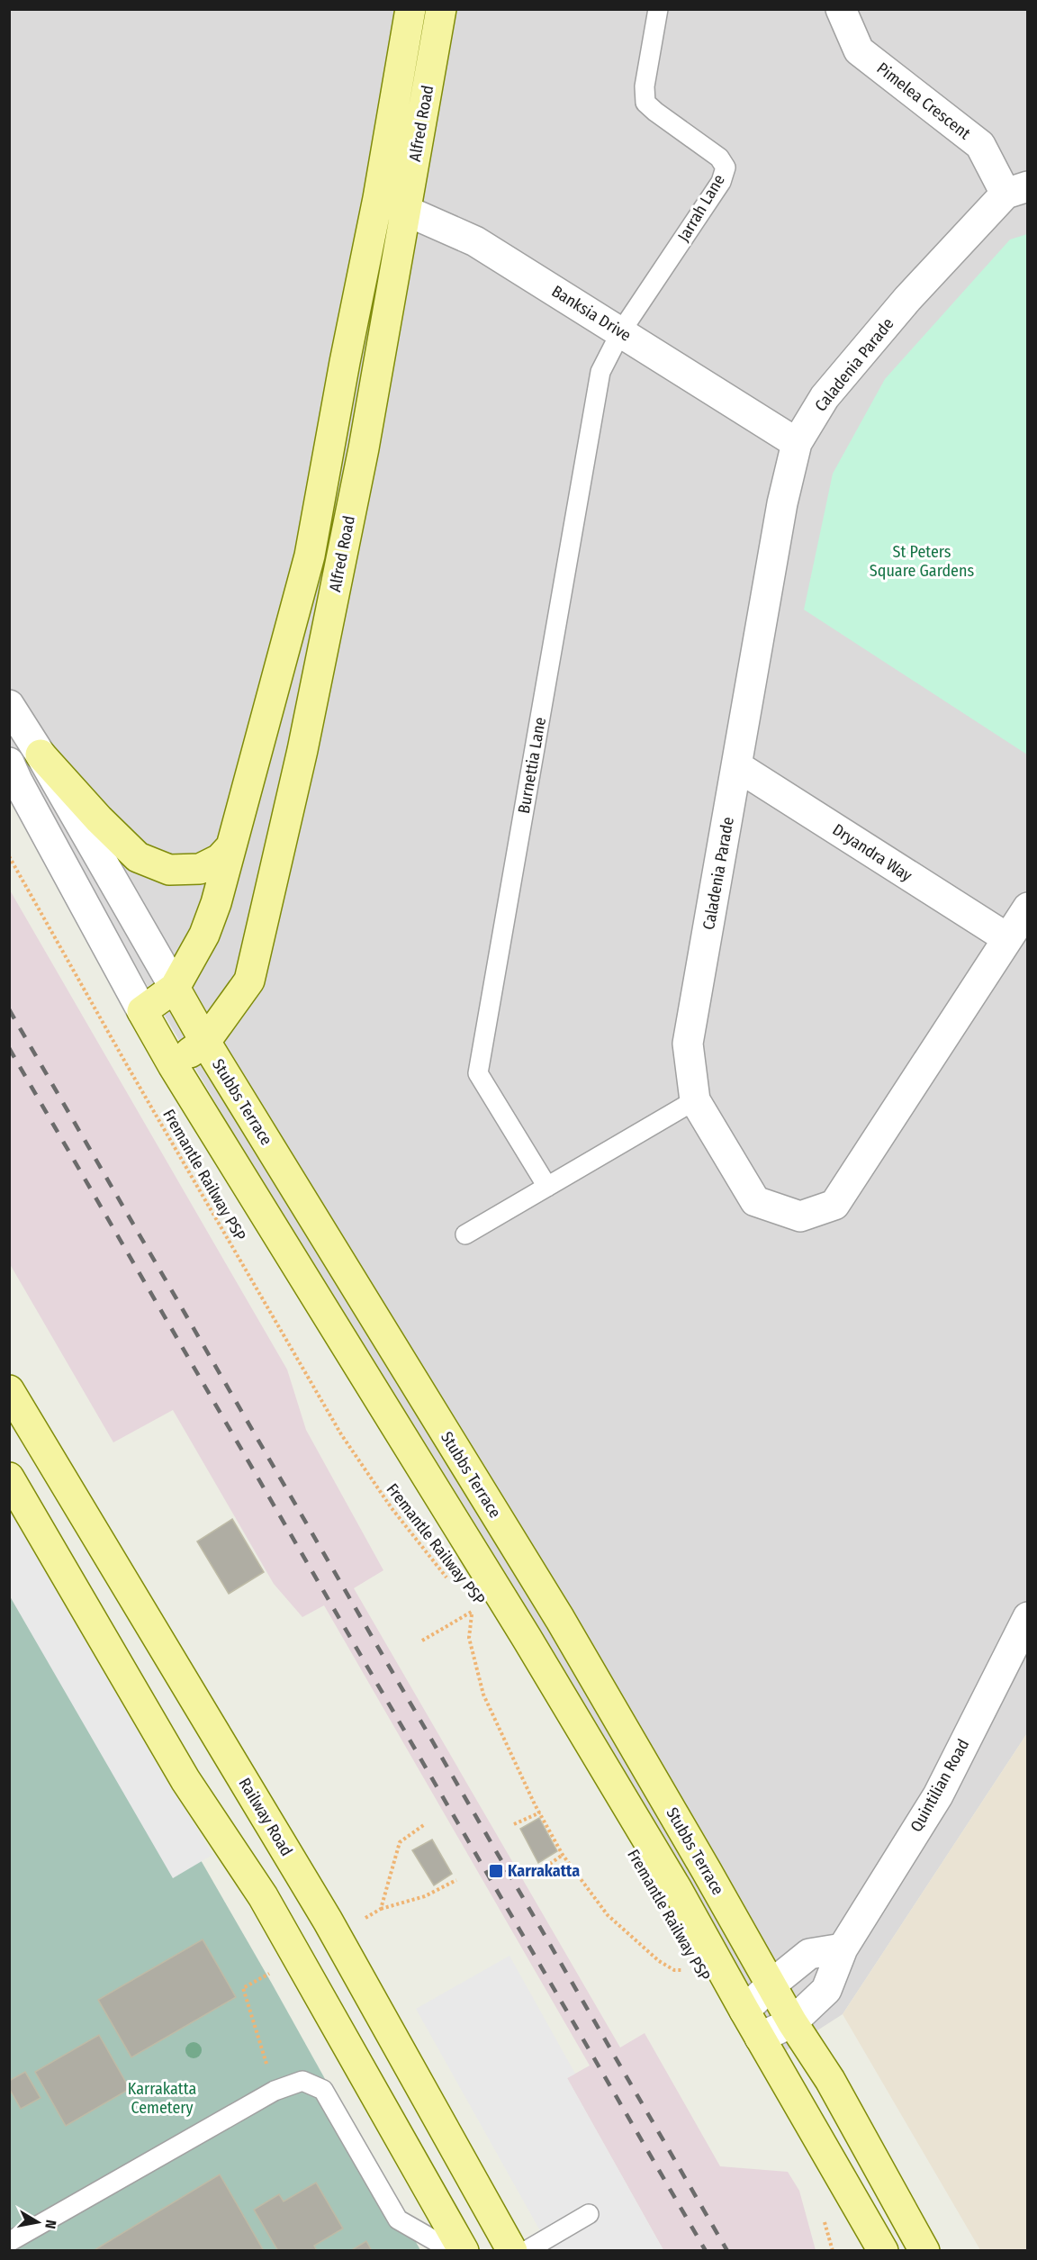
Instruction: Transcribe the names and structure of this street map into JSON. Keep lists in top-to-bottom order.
{
  "streets": {
    "main road": ["Alfred Road", "Stubbs Terrace", "Railway Road"],
    "street": [
      "Pimelea Crescent",
      "Banksia Drive",
      "Caladenia Parade",
      "Dryandra Way",
      "Quintilian Road"
    ],
    "lane": ["Jarrah Lane", "Burnettia Lane"],
    "path": ["Fremantle Railway PSP"]
  },
  "crossings": [
    ["Pimelea Crescent", "Caladenia Parade"],
    ["Alfred Road", "Banksia Drive"],
    ["Alfred Road", "Stubbs Terrace"],
    ["Jarrah Lane", "Banksia Drive"],
    ["Jarrah Lane", "Burnettia Lane"],
    ["Banksia Drive", "Caladenia Parade"],
    ["Banksia Drive", "Burnettia Lane"],
    ["Caladenia Parade", "Dryandra Way"],
    ["Stubbs Terrace", "Quintilian Road"]
  ],
  "parks": ["St Peters Square Gardens", "Karrakatta Cemetery"],
  "places": {
    "transit": ["Karrakatta"]
  },
  "north": "right"
}
